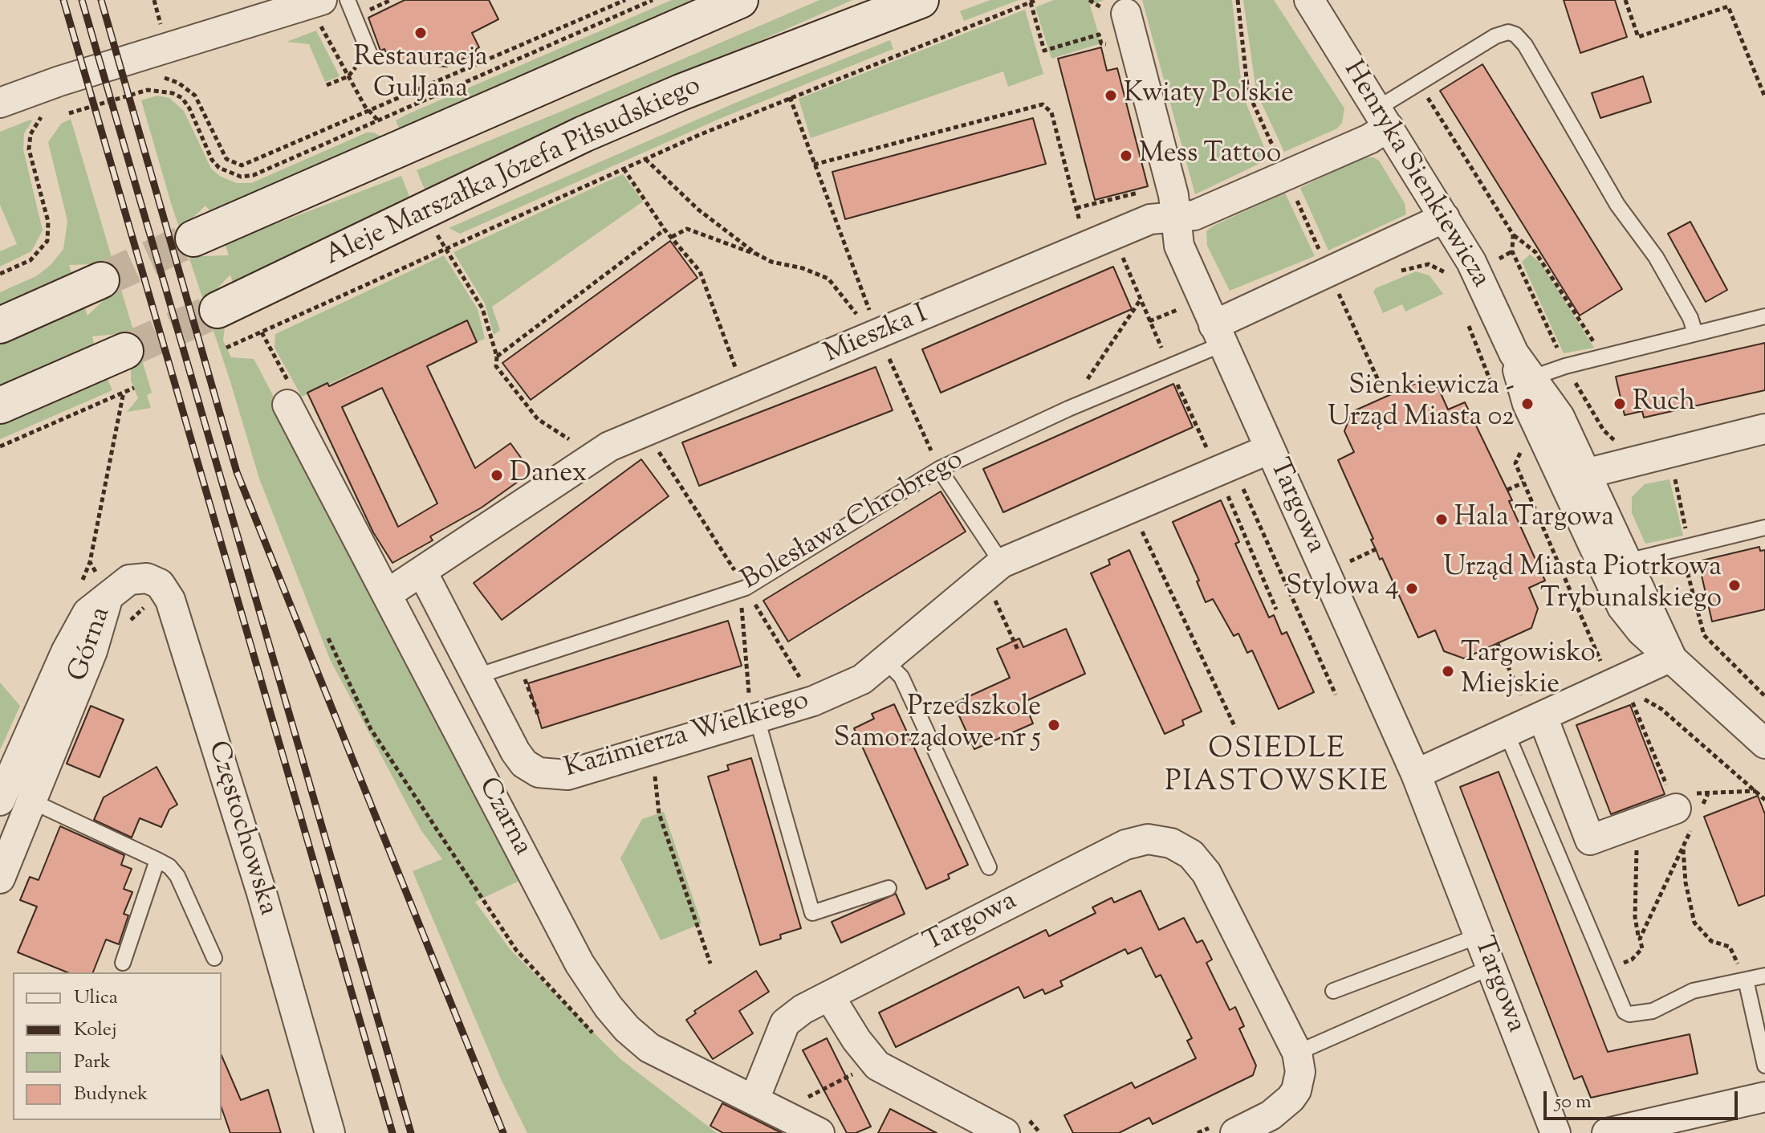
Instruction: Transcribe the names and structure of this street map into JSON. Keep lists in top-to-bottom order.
{
  "streets": {
    "main road": ["Aleje Marszałka Józefa Piłsudskiego"],
    "street": [
      "Henryka Sienkiewicza",
      "Mieszka I",
      "Targowa",
      "Bolesława Chrobrego",
      "Górna",
      "Kazimierza Wielkiego",
      "Czarna",
      "Częstochowska"
    ]
  },
  "crossings": [
    ["Henryka Sienkiewicza", "Mieszka I"],
    ["Henryka Sienkiewicza", "Bolesława Chrobrego"],
    ["Mieszka I", "Targowa"],
    ["Mieszka I", "Kazimierza Wielkiego"],
    ["Mieszka I", "Czarna"],
    ["Targowa", "Bolesława Chrobrego"],
    ["Targowa", "Kazimierza Wielkiego"],
    ["Targowa", "Czarna"],
    ["Bolesława Chrobrego", "Kazimierza Wielkiego"],
    ["Górna", "Częstochowska"]
  ],
  "districts": ["OSIEDLE PIASTOWSKIE"],
  "places": [
    "Restauracja GulJana",
    "Kwiaty Polskie",
    "Mess Tattoo",
    "Sienkiewicza - Urząd Miasta 02",
    "Ruch",
    "Danex",
    "Hala Targowa",
    "Urząd Miasta Piotrkowa Trybunalskiego",
    "Stylowa 4",
    "Targowisko Miejskie",
    "Przedszkole Samorządowe nr 5"
  ],
  "legend": [
    "Ulica",
    "Kolej",
    "Park",
    "Budynek"
  ],
  "scale_bar": "50 m"
}
